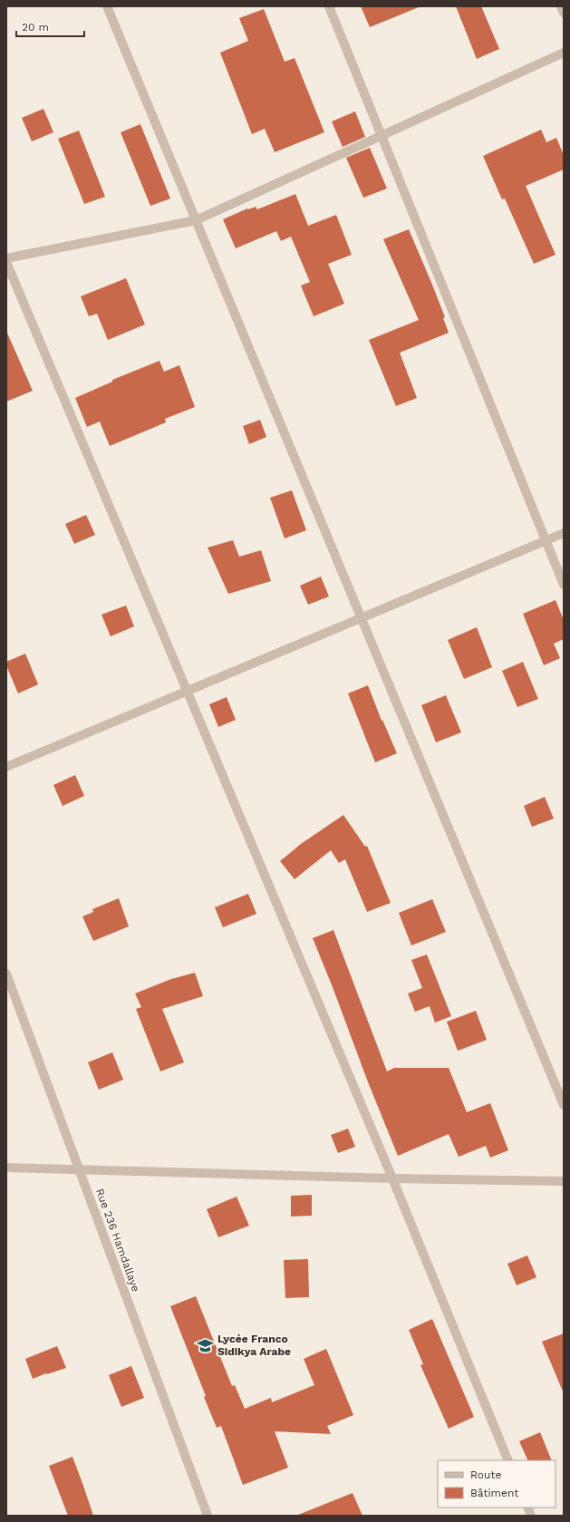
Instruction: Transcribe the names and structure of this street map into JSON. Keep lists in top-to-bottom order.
{
  "streets": {
    "street": ["Rue 236 Hamdallaye"]
  },
  "places": {
    "school or university": ["Lycée Franco Sidikya Arabe"]
  },
  "legend": ["Route", "Bâtiment"],
  "scale_bar": "20 m"
}
